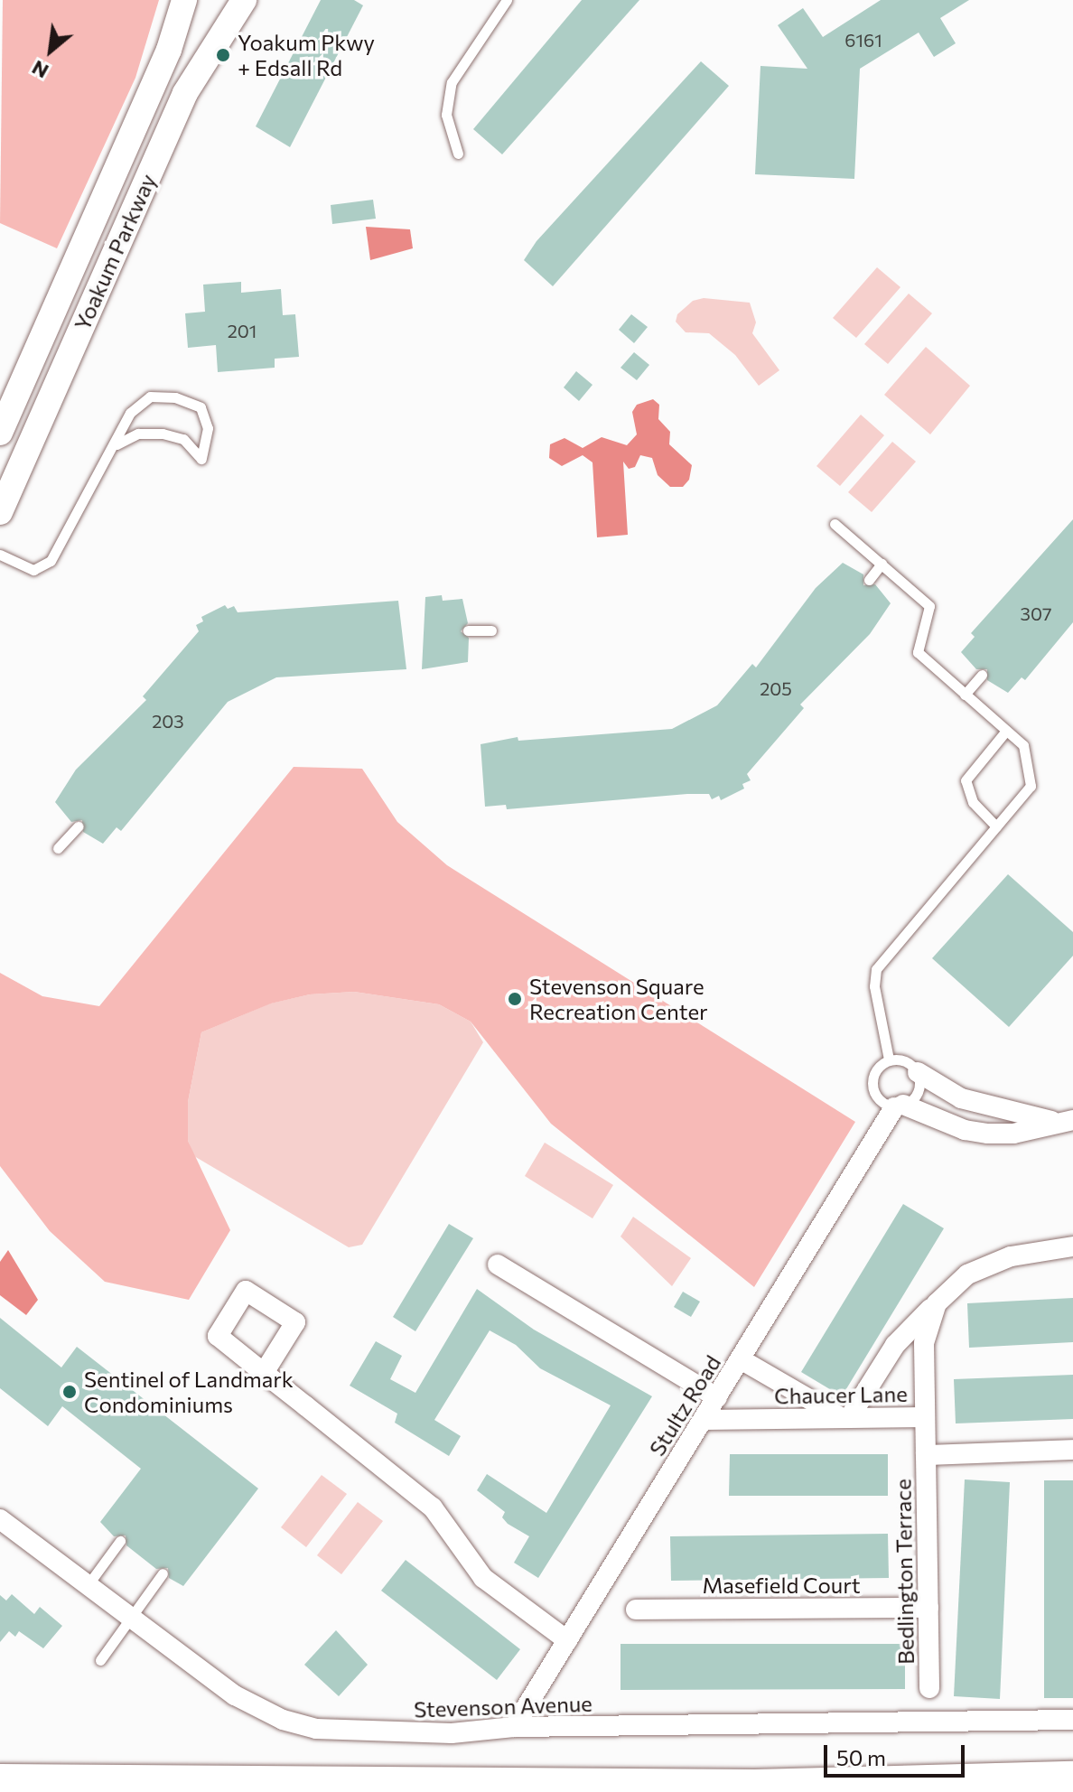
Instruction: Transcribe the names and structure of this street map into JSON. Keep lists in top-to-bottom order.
{
  "streets": {
    "street": [
      "Yoakum Parkway",
      "Chaucer Lane",
      "Stultz Road",
      "Bedlington Terrace",
      "Masefield Court",
      "Stevenson Avenue"
    ]
  },
  "crossings": [
    ["Chaucer Lane", "Stultz Road"],
    ["Chaucer Lane", "Bedlington Terrace"],
    ["Stultz Road", "Stevenson Avenue"],
    ["Bedlington Terrace", "Masefield Court"]
  ],
  "places": ["Yoakum Pkwy + Edsall Rd", "Stevenson Square Recreation Center", "Sentinel of Landmark Condominiums"],
  "house_numbers": [
    "6161",
    "201",
    "307",
    "205",
    "203"
  ],
  "scale_bar": "50 m",
  "north": "bottom left"
}
